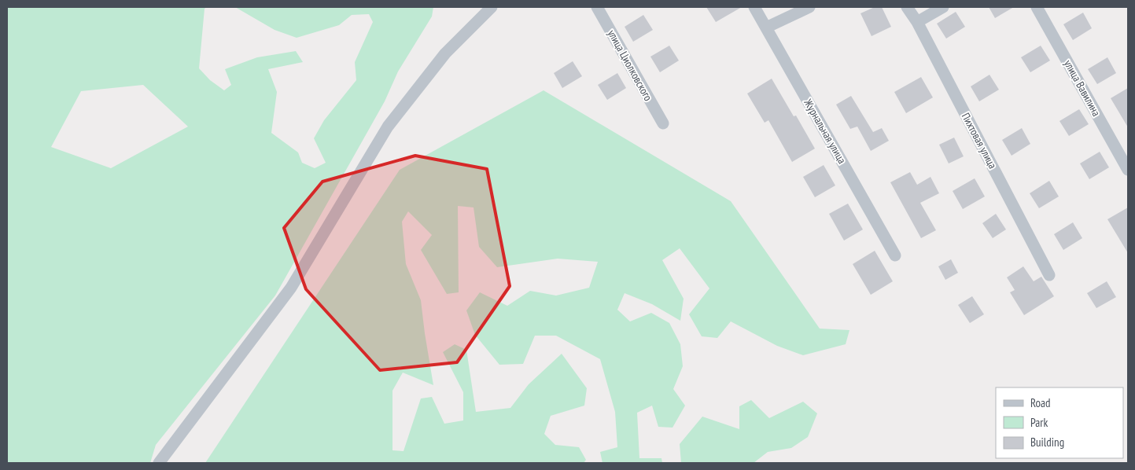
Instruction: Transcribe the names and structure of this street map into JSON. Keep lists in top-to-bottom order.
{
  "streets": {
    "street": [
      "улица Циолковского",
      "улица Вавилина",
      "Журнальная улица",
      "Пихтовая улица"
    ]
  },
  "legend": ["Road", "Park", "Building"]
}
